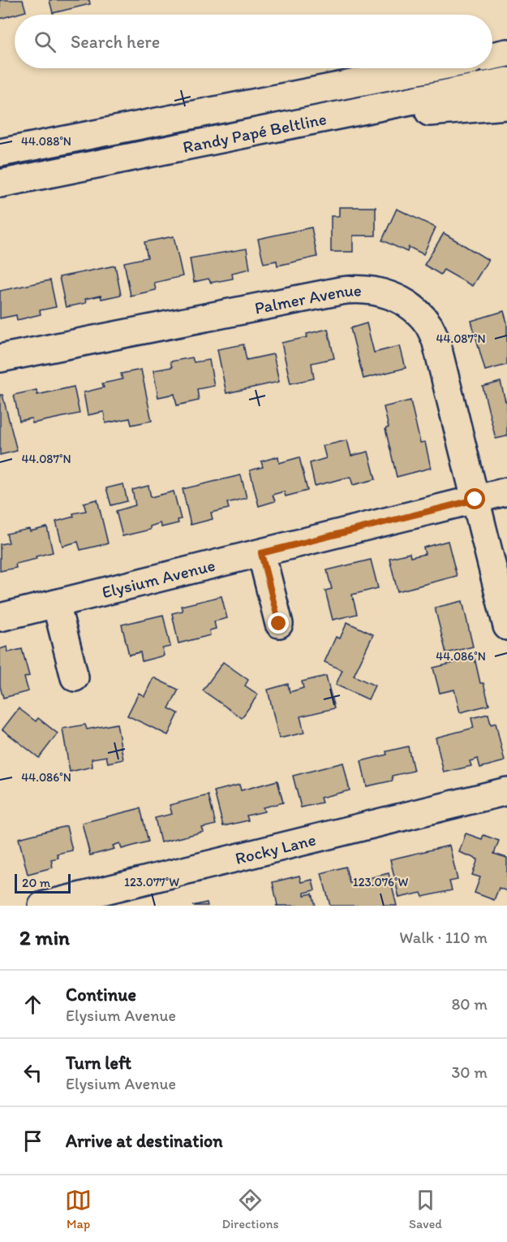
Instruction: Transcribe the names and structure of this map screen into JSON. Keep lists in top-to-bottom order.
{
  "streets": {
    "main road": [
      "Randy Papé Beltline",
      "Palmer Avenue",
      "Elysium Avenue",
      "Rocky Lane"
    ]
  },
  "crossings": [
    ["Palmer Avenue", "Elysium Avenue"]
  ],
  "scale_bar": "20 m",
  "page": {
    "search": "Search here",
    "scale": "20 m",
    "heading": ["2 min", "Walk · 110 m"],
    "list": [
      ["Continue", "Elysium Avenue", "80 m"],
      ["Turn left", "Elysium Avenue", "30 m"],
      "Arrive at destination"
    ],
    "nav": ["Map", "Directions", "Saved"]
  },
  "coordinates": [
    "44.088°N",
    "44.087°N",
    "44.086°N",
    "123.077°W",
    "123.076°W"
  ]
}
